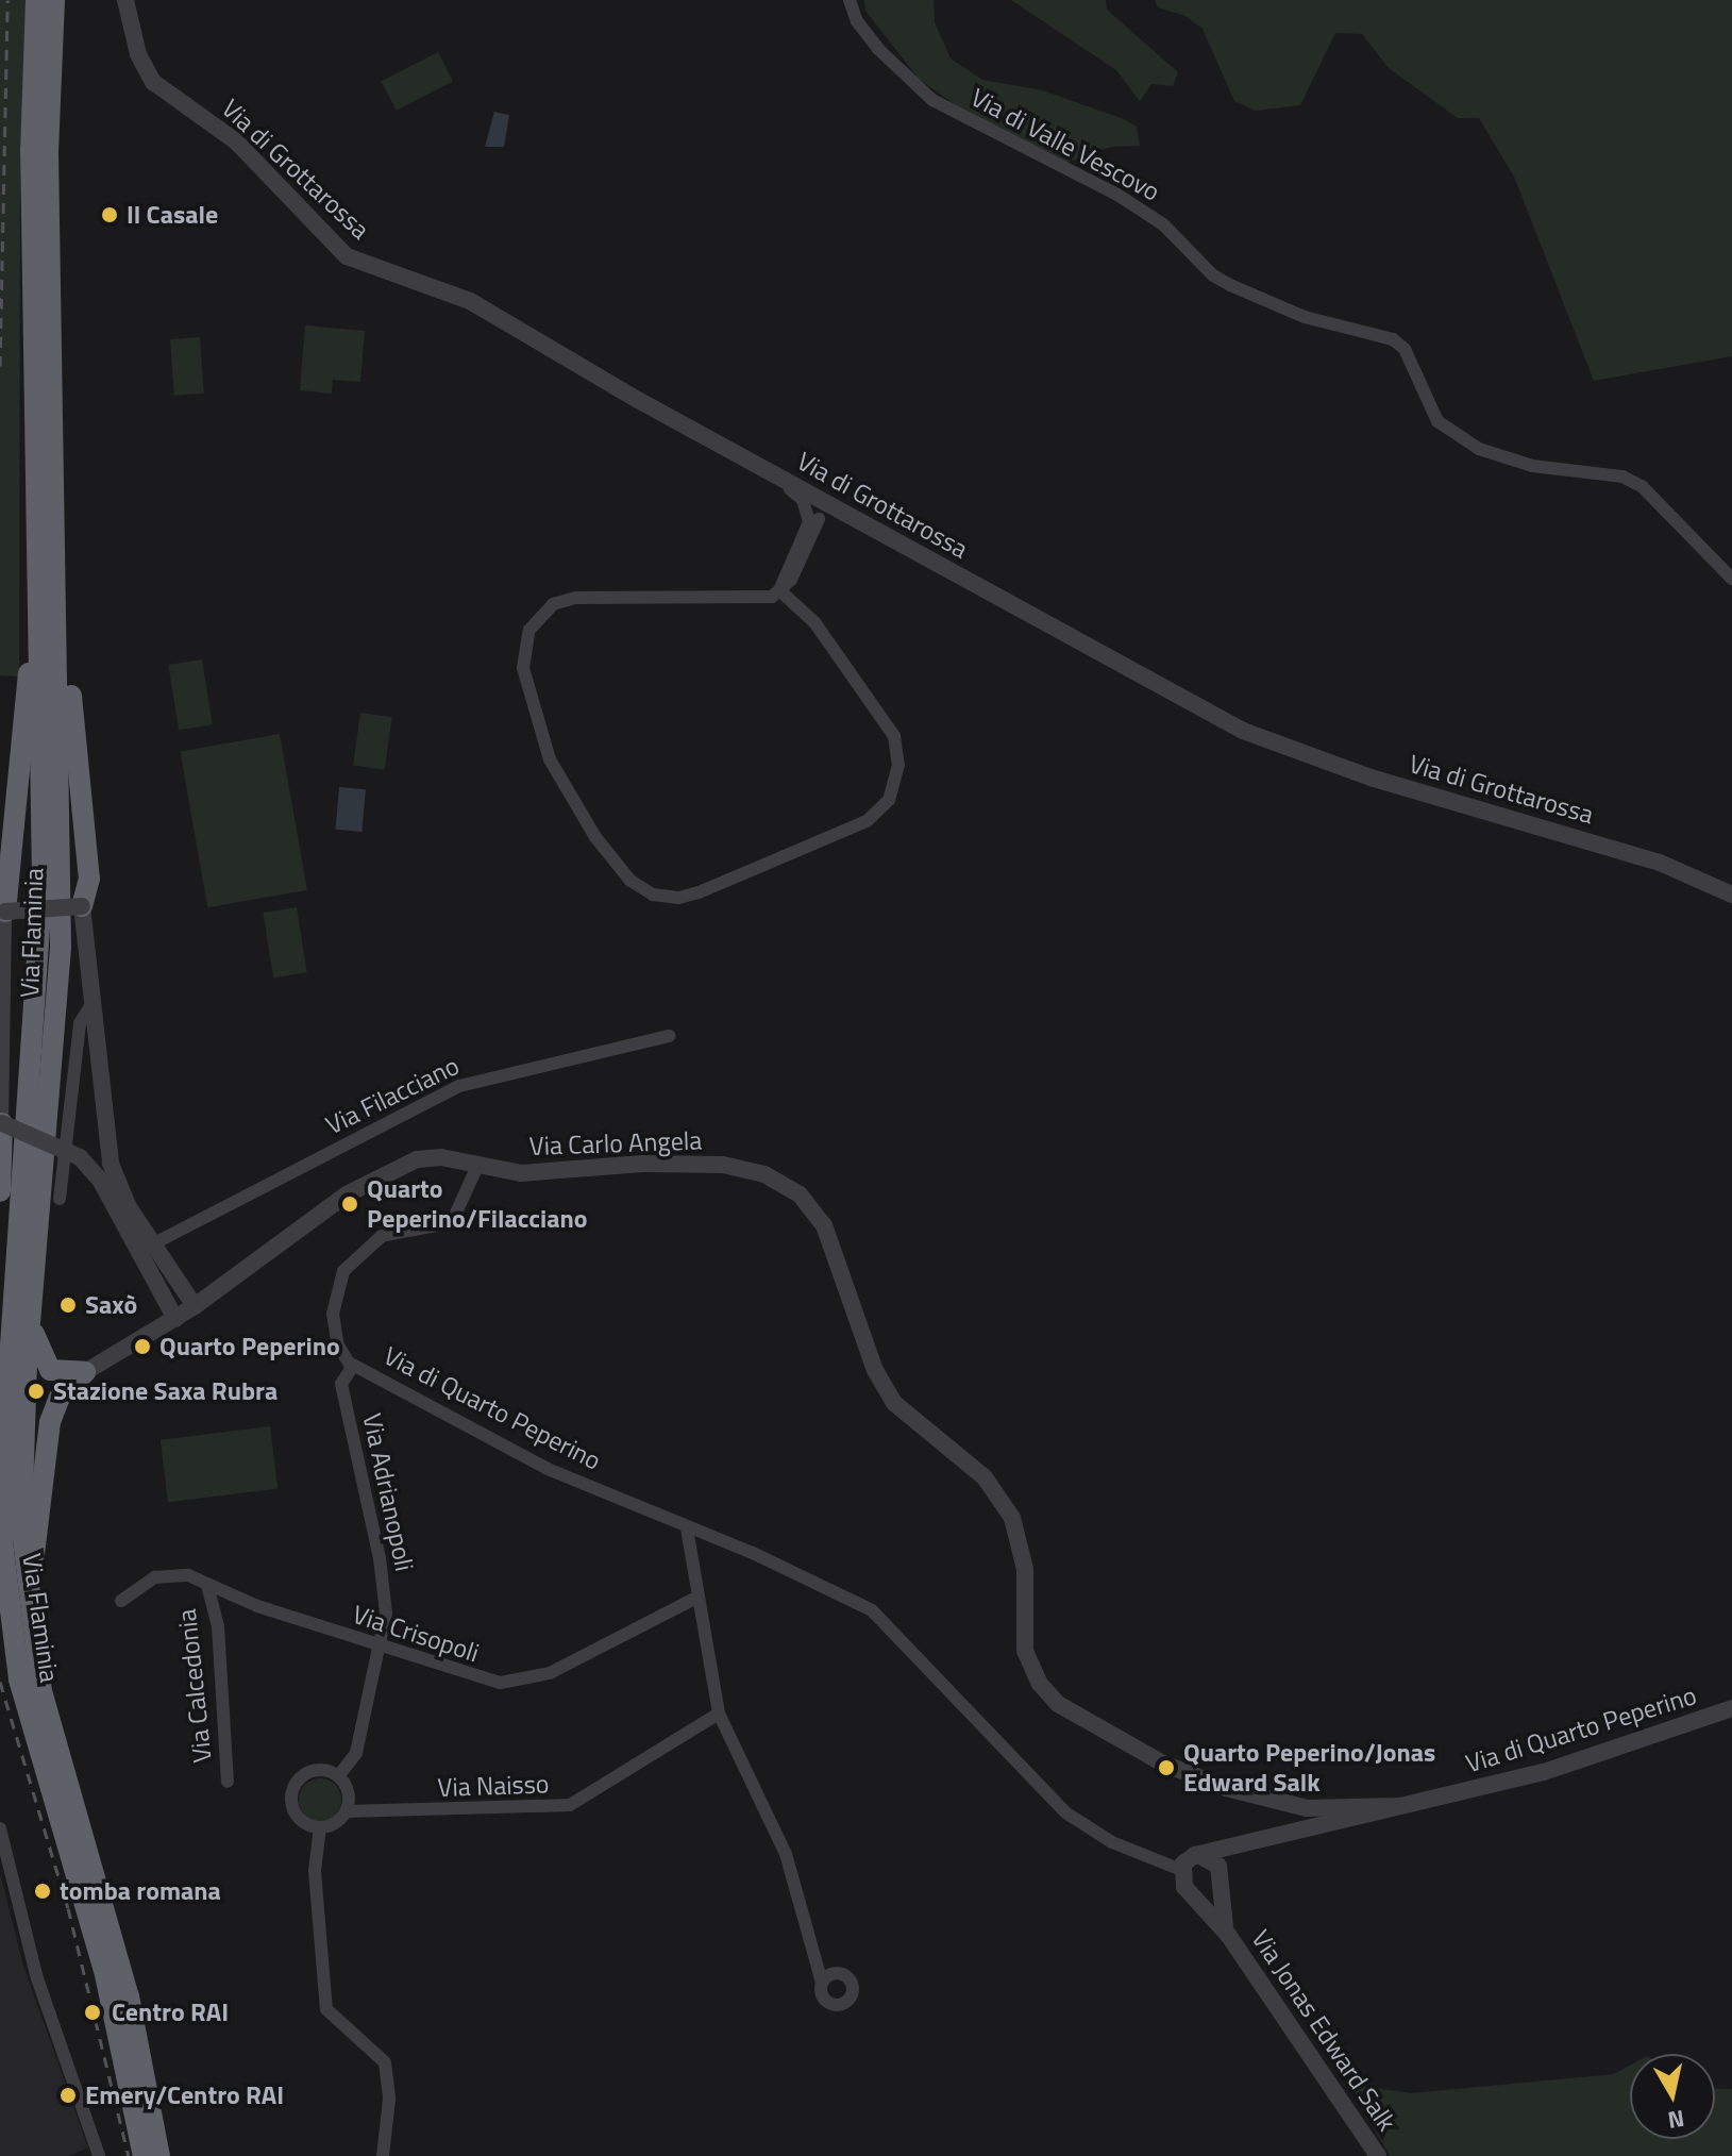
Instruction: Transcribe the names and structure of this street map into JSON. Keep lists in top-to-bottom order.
{
  "streets": {
    "highway": ["Via Flaminia"],
    "street": [
      "Via di Valle Vescovo",
      "Via di Grottarossa",
      "Via Filacciano",
      "Via Carlo Angela",
      "Via di Quarto Peperino",
      "Via Adrianopoli",
      "Via Crisopoli",
      "Via Calcedonia",
      "Via Naisso",
      "Via Jonas Edward Salk"
    ]
  },
  "crossings": [
    ["Via Carlo Angela", "Via di Quarto Peperino"],
    ["Via di Quarto Peperino", "Via Adrianopoli"],
    ["Via di Quarto Peperino", "Via Jonas Edward Salk"],
    ["Via Adrianopoli", "Via Crisopoli"],
    ["Via Adrianopoli", "Via Naisso"],
    ["Via Crisopoli", "Via Calcedonia"]
  ],
  "places": [
    "Il Casale",
    "Quarto Peperino/Filacciano",
    "Saxò",
    "Quarto Peperino",
    "Stazione Saxa Rubra",
    "Quarto Peperino/Jonas Edward Salk",
    "tomba romana",
    "Centro RAI",
    "Emery/Centro RAI"
  ],
  "north": "bottom"
}
